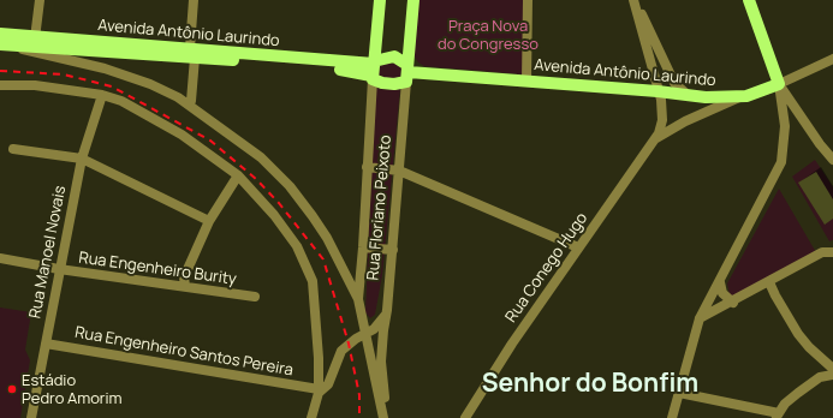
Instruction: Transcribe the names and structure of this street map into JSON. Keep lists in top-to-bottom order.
{
  "streets": {
    "main road": ["Avenida Antônio Laurindo", "Rua Floriano Peixoto"],
    "street": [
      "Rua Manoel Novais",
      "Rua Conego Hugo",
      "Rua Engenheiro Burity",
      "Rua Engenheiro Santos Pereira"
    ]
  },
  "crossings": [
    ["Avenida Antônio Laurindo", "Rua Floriano Peixoto"],
    ["Rua Manoel Novais", "Rua Engenheiro Burity"],
    ["Rua Manoel Novais", "Rua Engenheiro Santos Pereira"]
  ],
  "districts": ["Senhor do Bonfim"],
  "parks": ["Praça Nova do Congresso"],
  "places": ["Estádio Pedro Amorim"]
}
